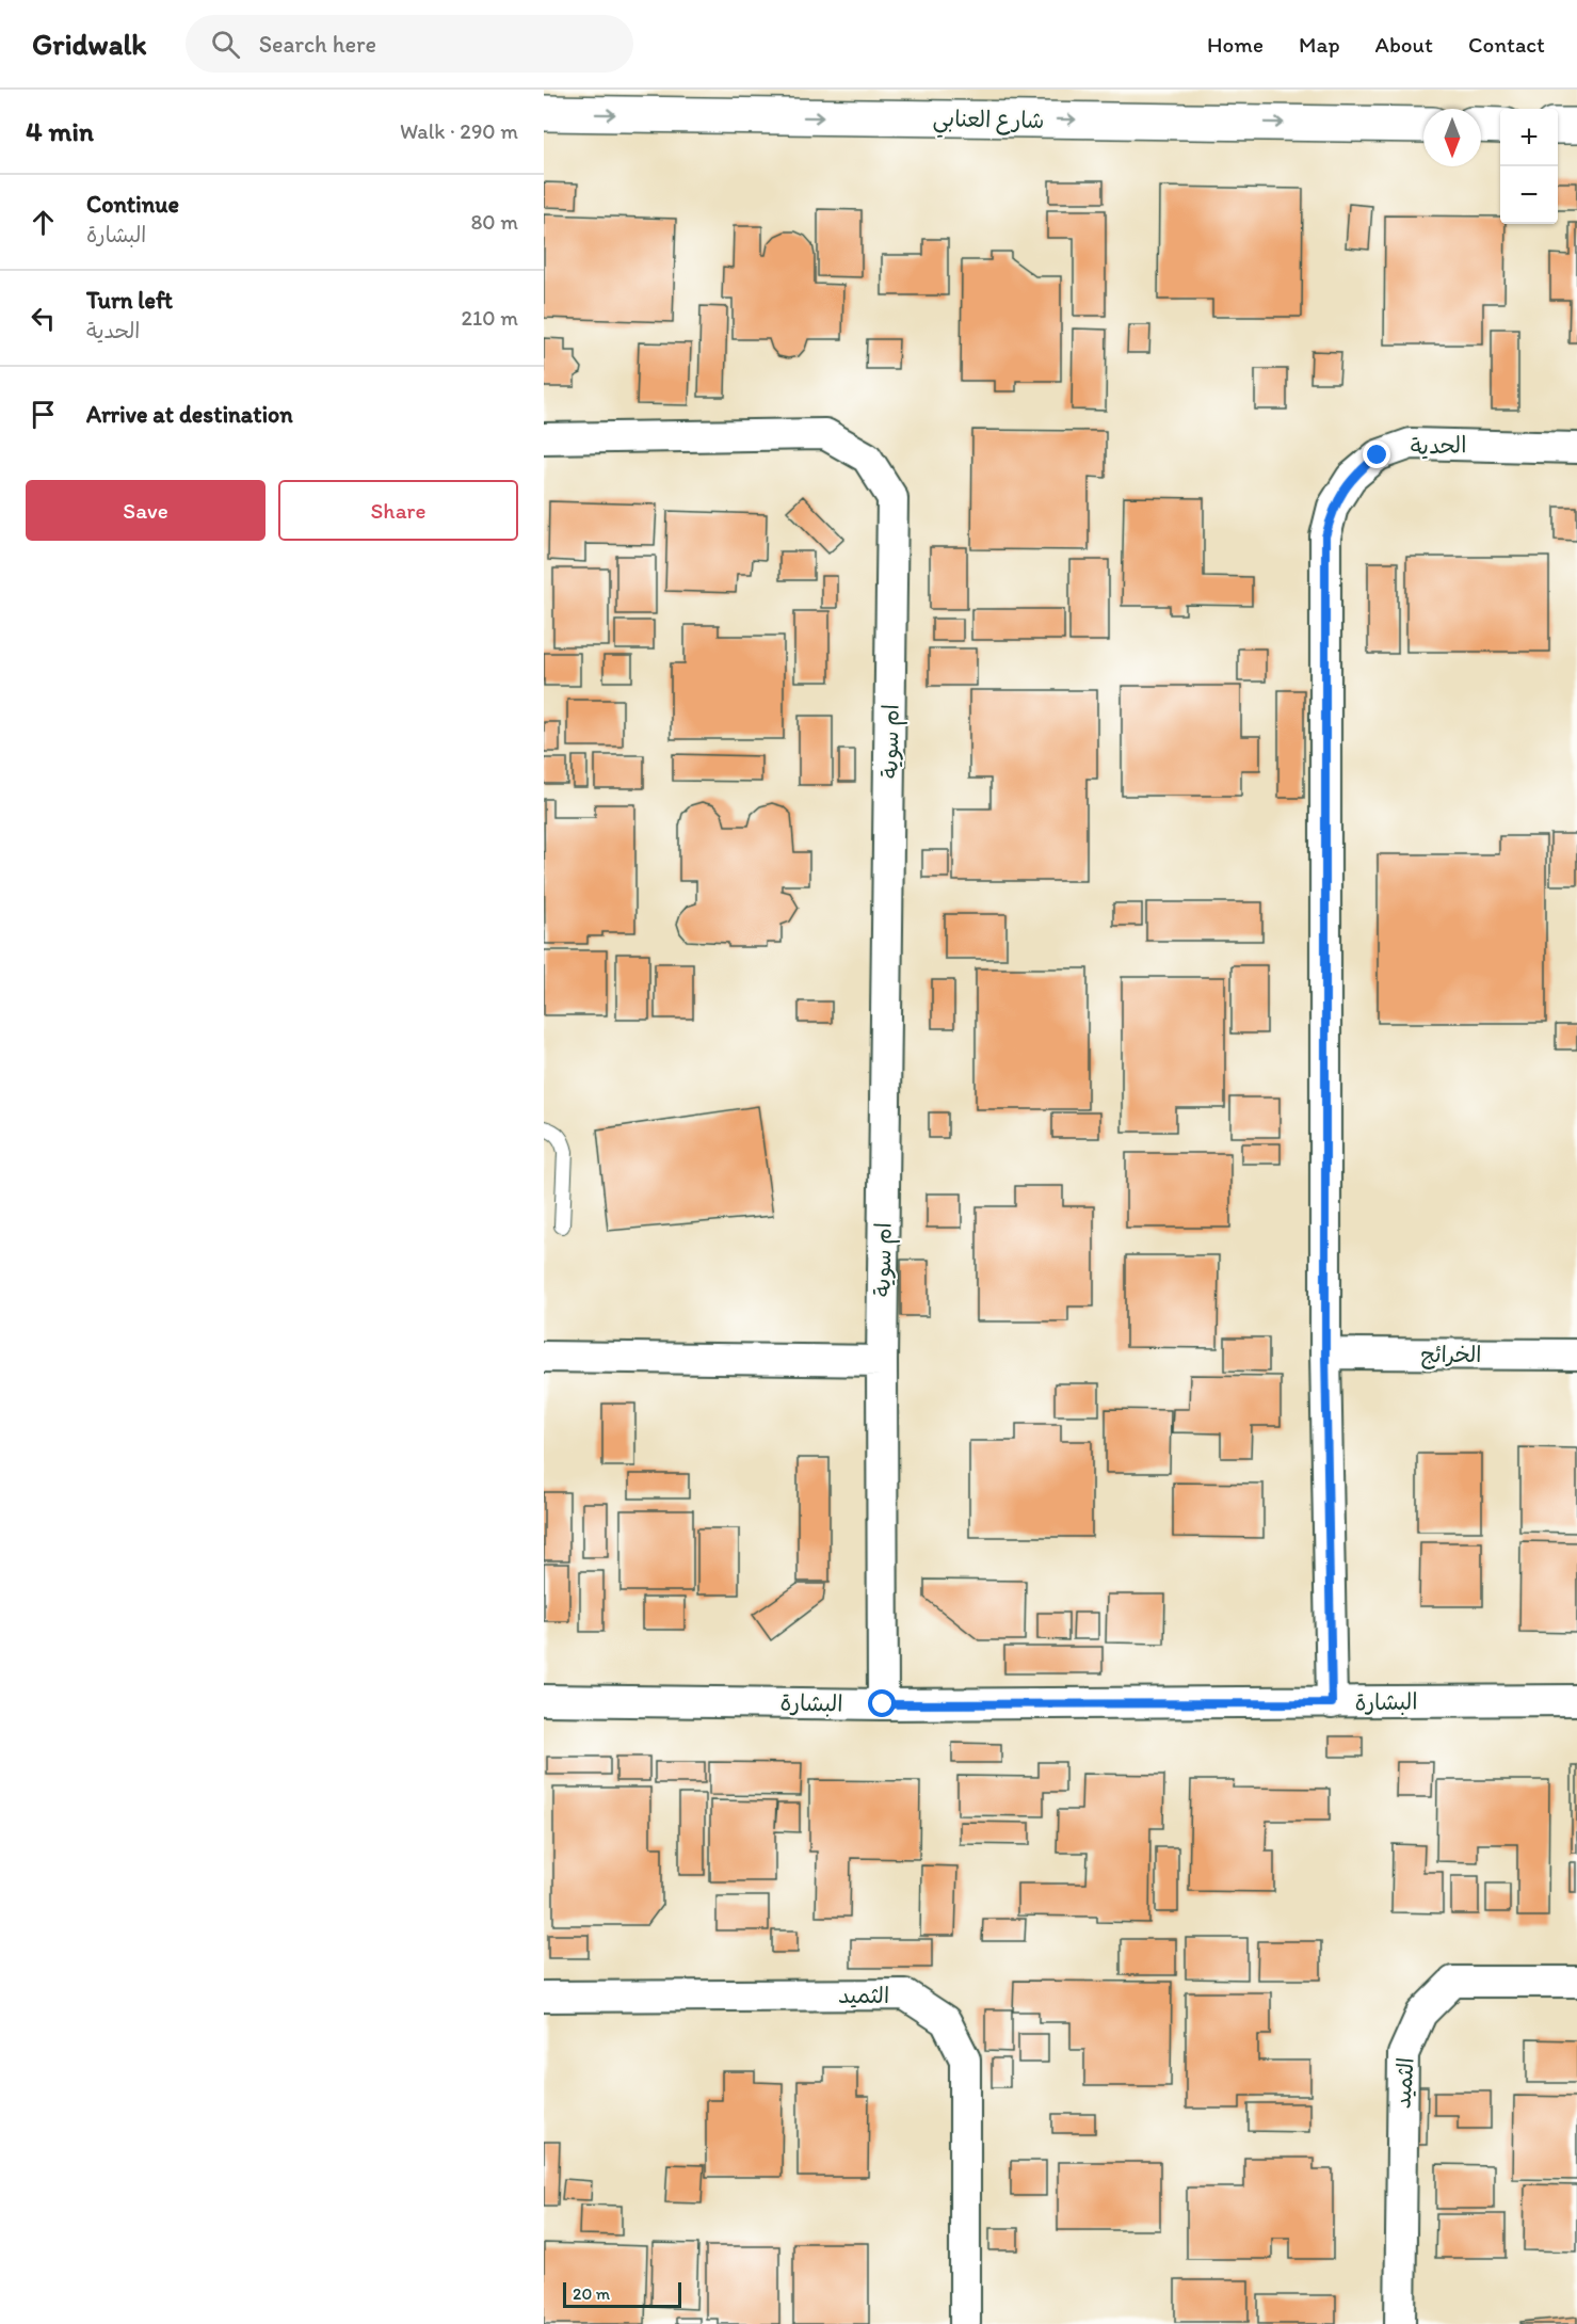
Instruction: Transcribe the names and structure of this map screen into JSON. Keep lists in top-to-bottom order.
{
  "streets": {
    "street": [
      "شارع العنابي",
      "الحدية",
      "ام سوية",
      "الخرائج",
      "البشارة",
      "الثميد"
    ]
  },
  "crossings": [
    ["الحدية", "الخرائج"],
    ["الحدية", "البشارة"],
    ["ام سوية", "البشارة"]
  ],
  "one_way": ["شارع العنابي"],
  "scale_bar": "20 m",
  "north": "bottom",
  "page": {
    "header": "Gridwalk",
    "search": "Search here",
    "nav": [
      "Home",
      "Map",
      "About",
      "Contact"
    ],
    "heading": ["4 min", "Walk · 290 m"],
    "map_buttons": ["+", "−"],
    "list": [
      ["Continue", "البشارة", "80 m"],
      ["Turn left", "الحدية", "210 m"],
      "Arrive at destination"
    ],
    "buttons": ["Save", "Share"],
    "scale": "20 m"
  }
}
